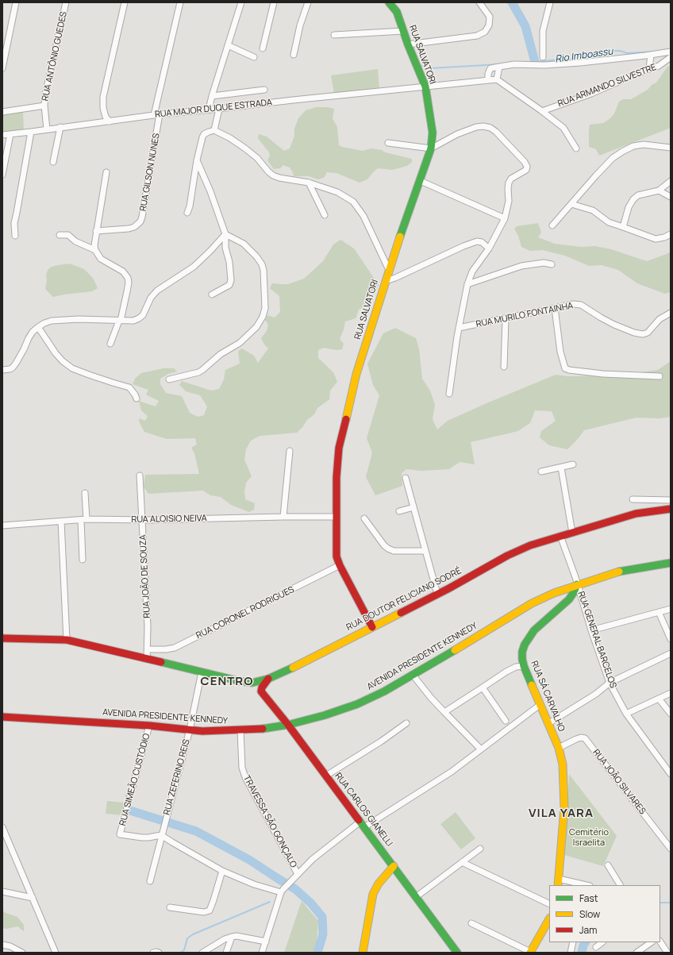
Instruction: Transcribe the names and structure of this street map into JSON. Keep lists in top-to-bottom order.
{
  "streets": {
    "main road": [
      "RUA SALVATORI",
      "RUA DOUTOR FELICIANO SODRÉ",
      "AVENIDA PRESIDENTE KENNEDY",
      "RUA SÁ CARVALHO",
      "RUA CARLOS GIANELLI"
    ],
    "street": [
      "RUA ANTÔNIO GUEDES",
      "RUA ARMANDO SILVESTRE",
      "RUA MAJOR DUQUE ESTRADA",
      "RUA GILSON NUNES",
      "RUA MURILO FONTAINHA",
      "RUA ALOISIO NEIVA",
      "RUA JOÃO DE SOUZA",
      "RUA CORONEL RODRIGUES",
      "RUA GENERAL BARCELOS",
      "RUA ZEFERINO REIS",
      "RUA SIMEÃO CUSTÓDIO",
      "RUA JOÃO SILVARES",
      "TRAVESSA SÃO GONÇALO"
    ]
  },
  "crossings": [
    ["RUA SALVATORI", "RUA MAJOR DUQUE ESTRADA"],
    ["RUA SALVATORI", "RUA ALOISIO NEIVA"],
    ["RUA SALVATORI", "RUA DOUTOR FELICIANO SODRÉ"],
    ["RUA SALVATORI", "RUA CORONEL RODRIGUES"],
    ["RUA ANTÔNIO GUEDES", "RUA MAJOR DUQUE ESTRADA"],
    ["RUA MAJOR DUQUE ESTRADA", "RUA GILSON NUNES"],
    ["RUA ALOISIO NEIVA", "RUA JOÃO DE SOUZA"],
    ["RUA JOÃO DE SOUZA", "RUA DOUTOR FELICIANO SODRÉ"],
    ["RUA JOÃO DE SOUZA", "RUA CORONEL RODRIGUES"],
    ["RUA DOUTOR FELICIANO SODRÉ", "RUA ZEFERINO REIS"],
    ["RUA DOUTOR FELICIANO SODRÉ", "RUA CARLOS GIANELLI"],
    ["RUA GENERAL BARCELOS", "AVENIDA PRESIDENTE KENNEDY"],
    ["RUA GENERAL BARCELOS", "RUA SÁ CARVALHO"],
    ["AVENIDA PRESIDENTE KENNEDY", "RUA SÁ CARVALHO"],
    ["AVENIDA PRESIDENTE KENNEDY", "RUA ZEFERINO REIS"],
    ["AVENIDA PRESIDENTE KENNEDY", "RUA SIMEÃO CUSTÓDIO"],
    ["AVENIDA PRESIDENTE KENNEDY", "RUA CARLOS GIANELLI"],
    ["AVENIDA PRESIDENTE KENNEDY", "TRAVESSA SÃO GONÇALO"],
    ["RUA SÁ CARVALHO", "RUA JOÃO SILVARES"],
    ["RUA ZEFERINO REIS", "RUA SIMEÃO CUSTÓDIO"]
  ],
  "districts": ["CENTRO", "VILA YARA"],
  "water": ["Rio Imboassu"],
  "parks": ["Cemitério Israelita"],
  "legend": ["Fast", "Slow", "Jam"]
}
